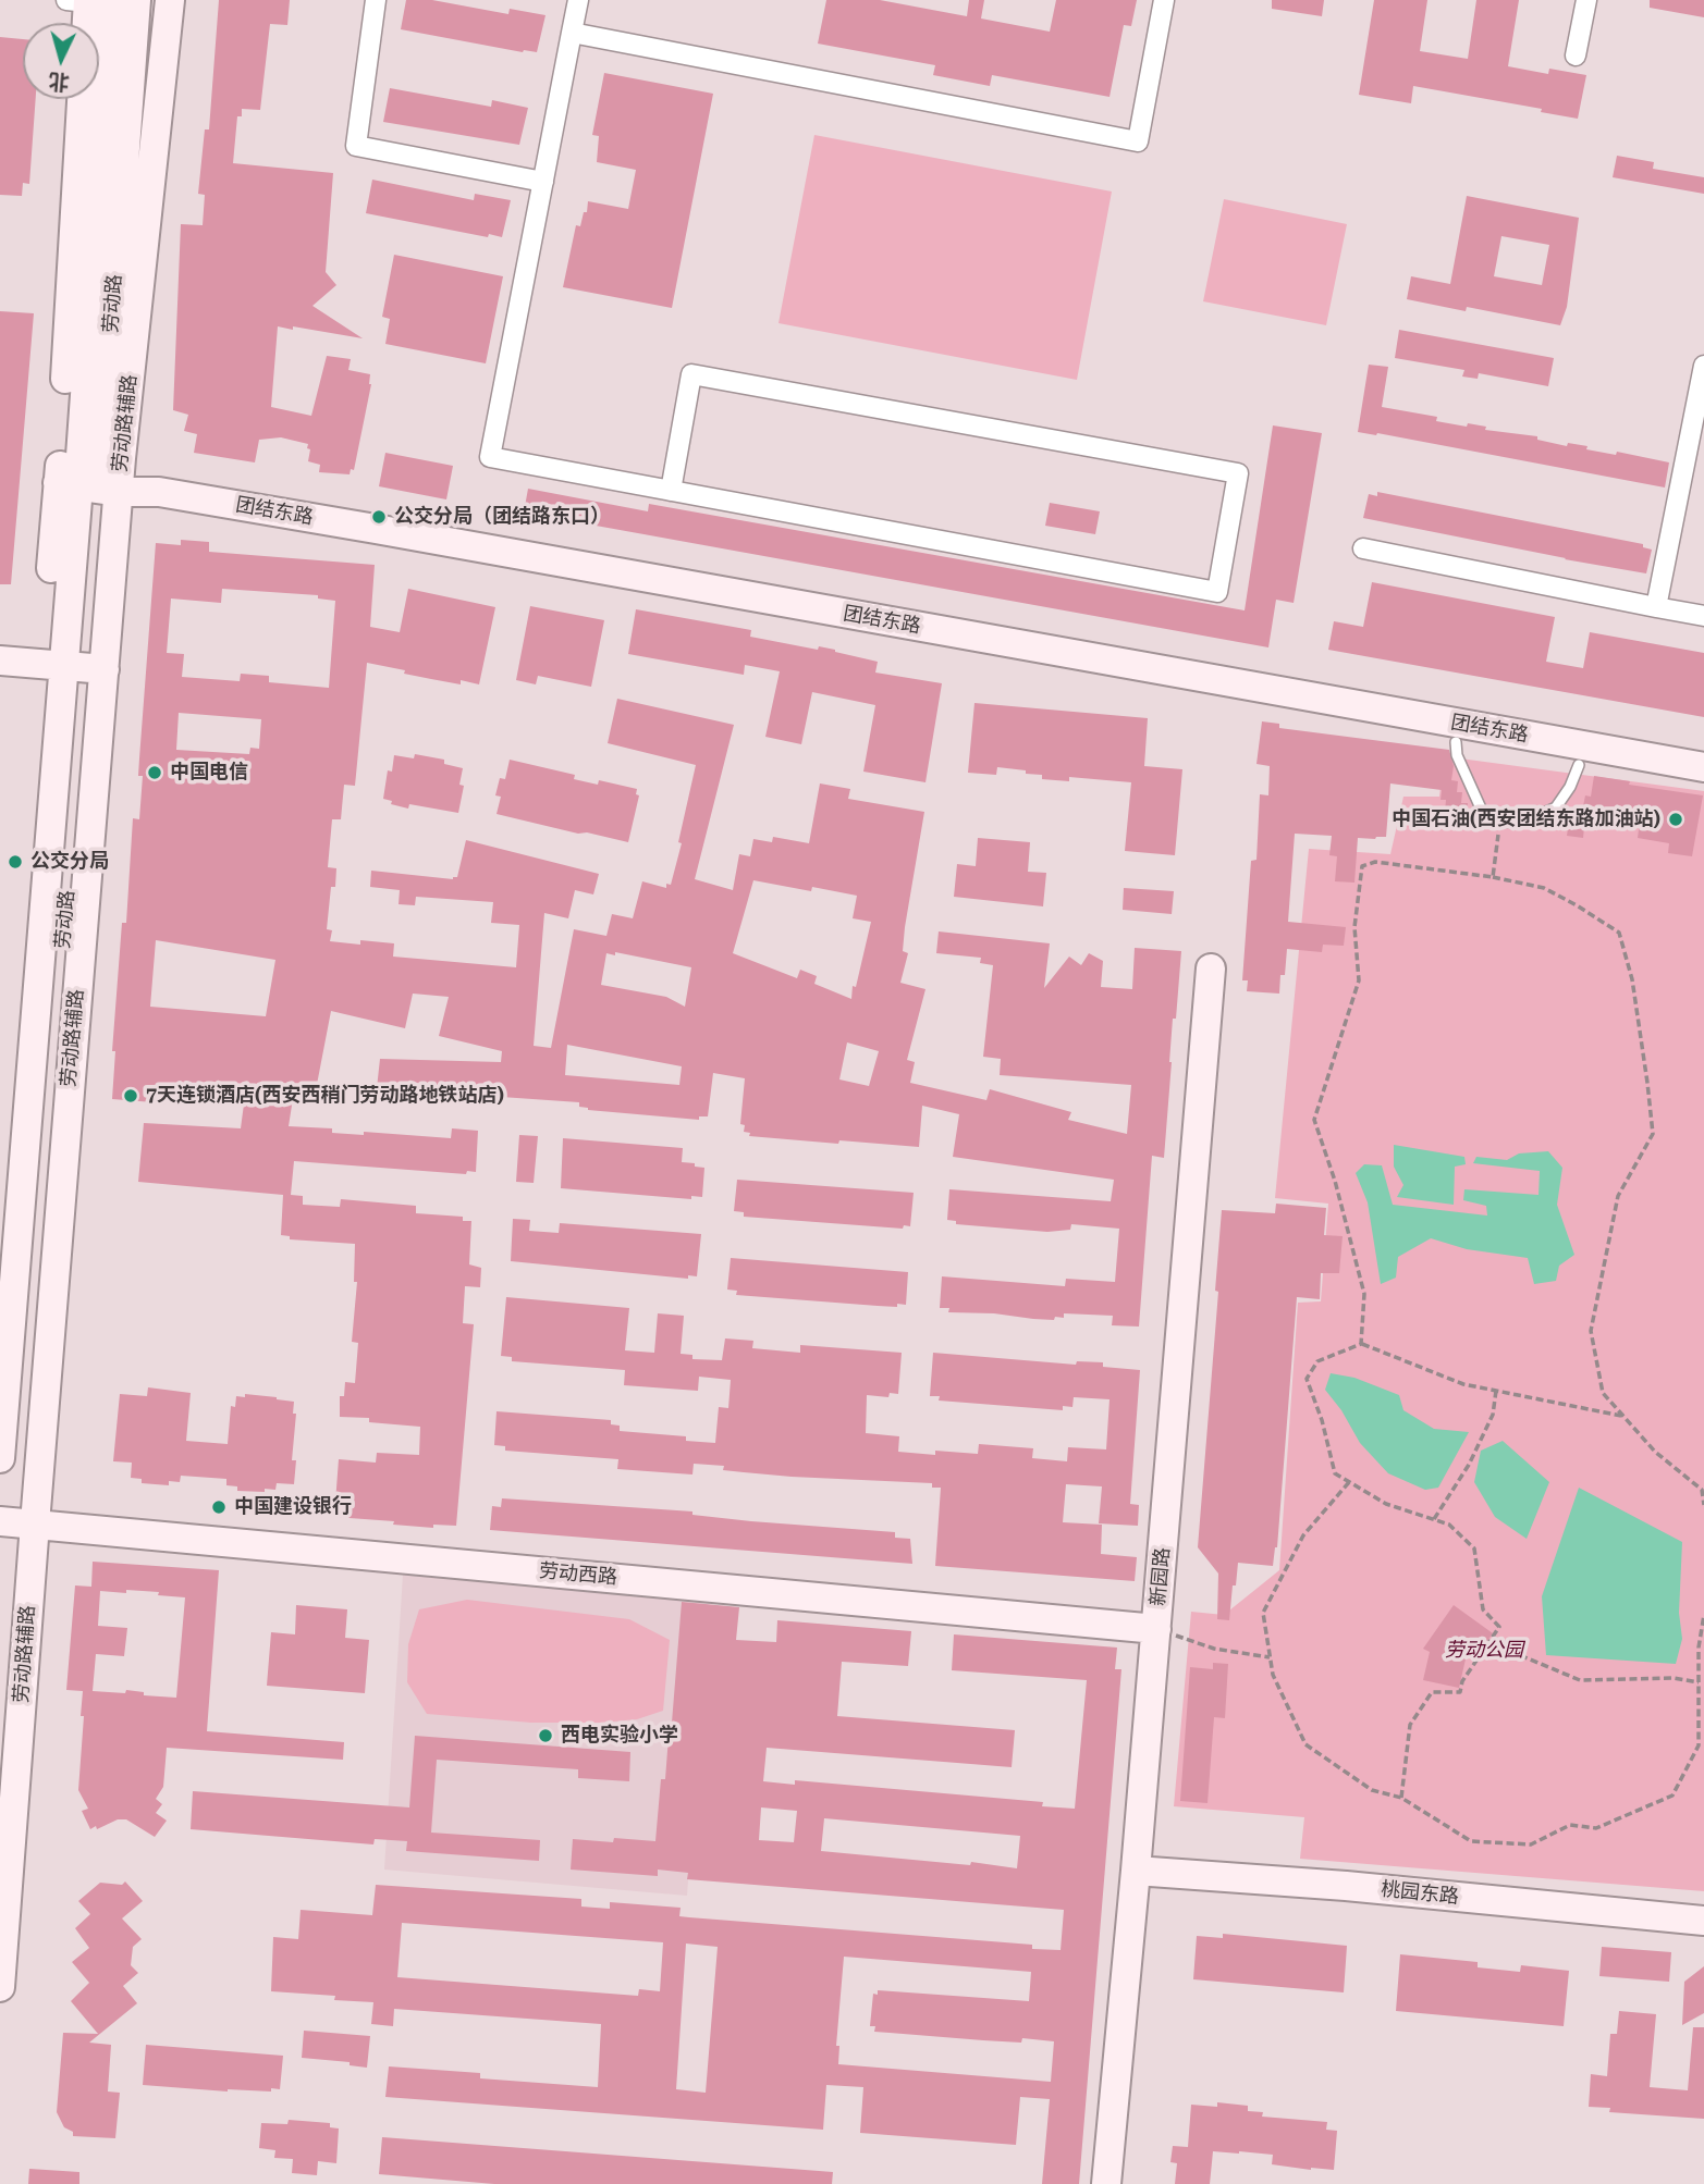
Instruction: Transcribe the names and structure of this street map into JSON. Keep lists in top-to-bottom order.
{
  "streets": {
    "street": [
      "劳动路",
      "劳动路辅路",
      "团结东路",
      "劳动西路",
      "新园路",
      "桃园东路"
    ]
  },
  "crossings": [
    ["劳动路", "劳动路辅路"],
    ["劳动路", "团结东路"],
    ["劳动路", "劳动西路"],
    ["劳动路辅路", "团结东路"],
    ["劳动路辅路", "劳动西路"],
    ["劳动西路", "新园路"],
    ["新园路", "桃园东路"]
  ],
  "parks": ["劳动公园"],
  "places": [
    "公交分局（团结路东口）",
    "中国电信",
    "中国石油(西安团结东路加油站)",
    "公交分局",
    "7天连锁酒店(西安西稍门劳动路地铁站店)",
    "中国建设银行",
    "西电实验小学"
  ],
  "north": "bottom"
}
